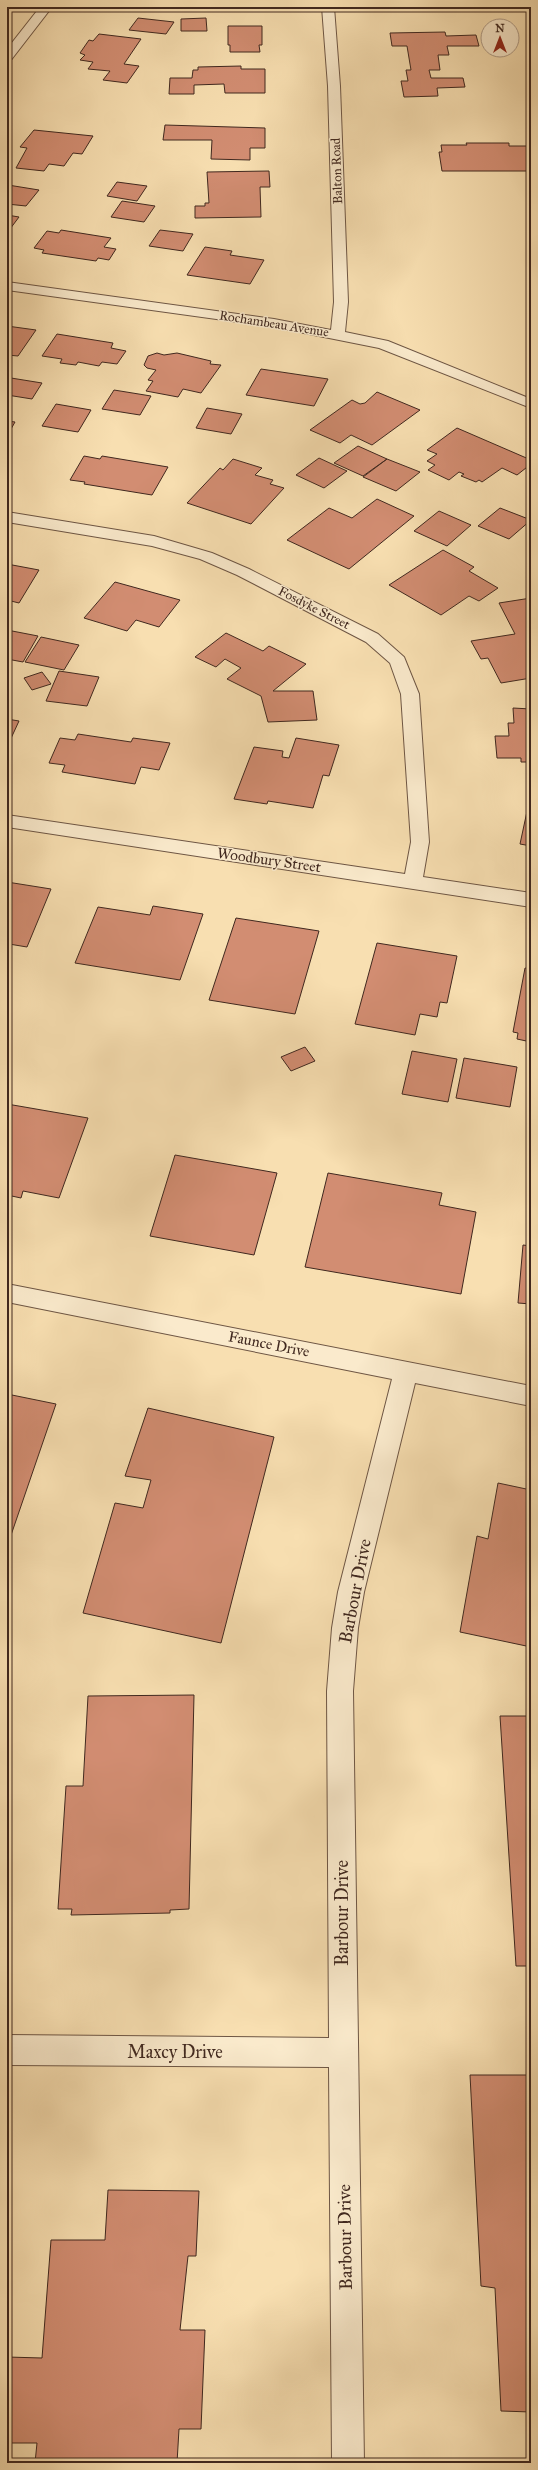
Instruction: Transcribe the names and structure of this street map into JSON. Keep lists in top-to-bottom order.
{
  "streets": {
    "street": [
      "Balton Road",
      "Rochambeau Avenue",
      "Fosdyke Street",
      "Woodbury Street",
      "Faunce Drive",
      "Barbour Drive",
      "Maxcy Drive"
    ]
  },
  "crossings": [
    ["Balton Road", "Rochambeau Avenue"],
    ["Fosdyke Street", "Woodbury Street"],
    ["Faunce Drive", "Barbour Drive"],
    ["Barbour Drive", "Maxcy Drive"]
  ],
  "north": "top"
}
